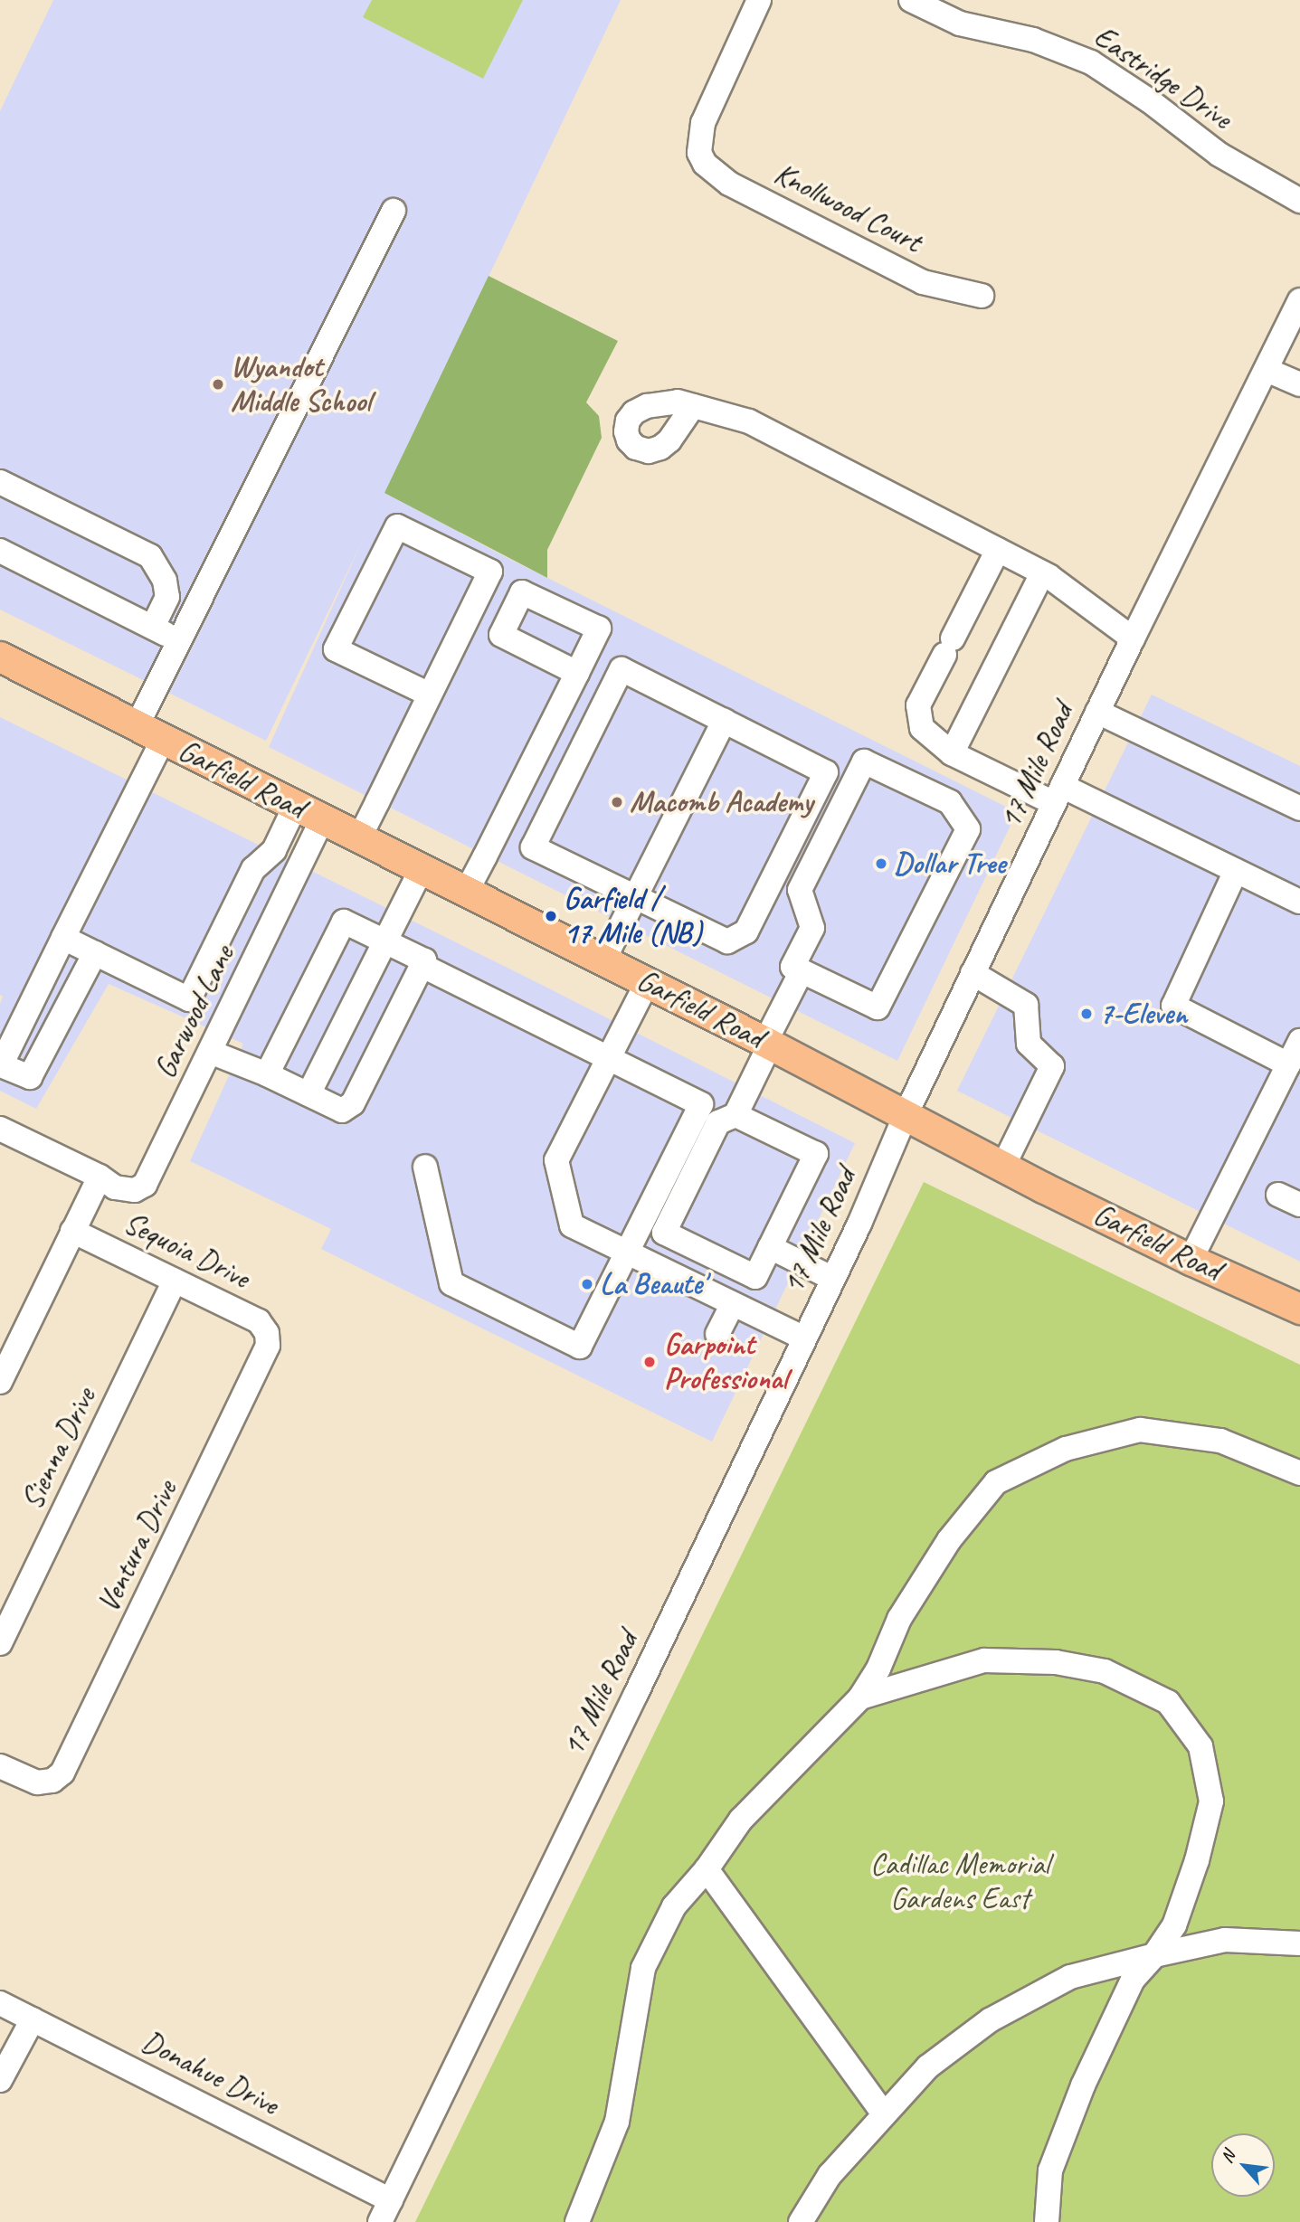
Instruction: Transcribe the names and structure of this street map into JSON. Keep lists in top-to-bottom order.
{
  "streets": {
    "main road": ["Garfield Road"],
    "street": [
      "Eastridge Drive",
      "Knollwood Court",
      "17 Mile Road",
      "Garwood Lane",
      "Sequoia Drive",
      "Sienna Drive",
      "Ventura Drive",
      "Donahue Drive"
    ]
  },
  "crossings": [
    ["17 Mile Road", "Garfield Road"],
    ["17 Mile Road", "Donahue Drive"],
    ["Garfield Road", "Garwood Lane"],
    ["Sequoia Drive", "Sienna Drive"],
    ["Sequoia Drive", "Ventura Drive"]
  ],
  "parks": ["Cadillac Memorial Gardens East"],
  "places": [
    "Wyandot Middle School",
    "Macomb Academy",
    "Dollar Tree",
    "Garfield / 17 Mile (NB)",
    "7-Eleven",
    "La Beaute'",
    "Garpoint Professional"
  ],
  "north": "top left"
}
